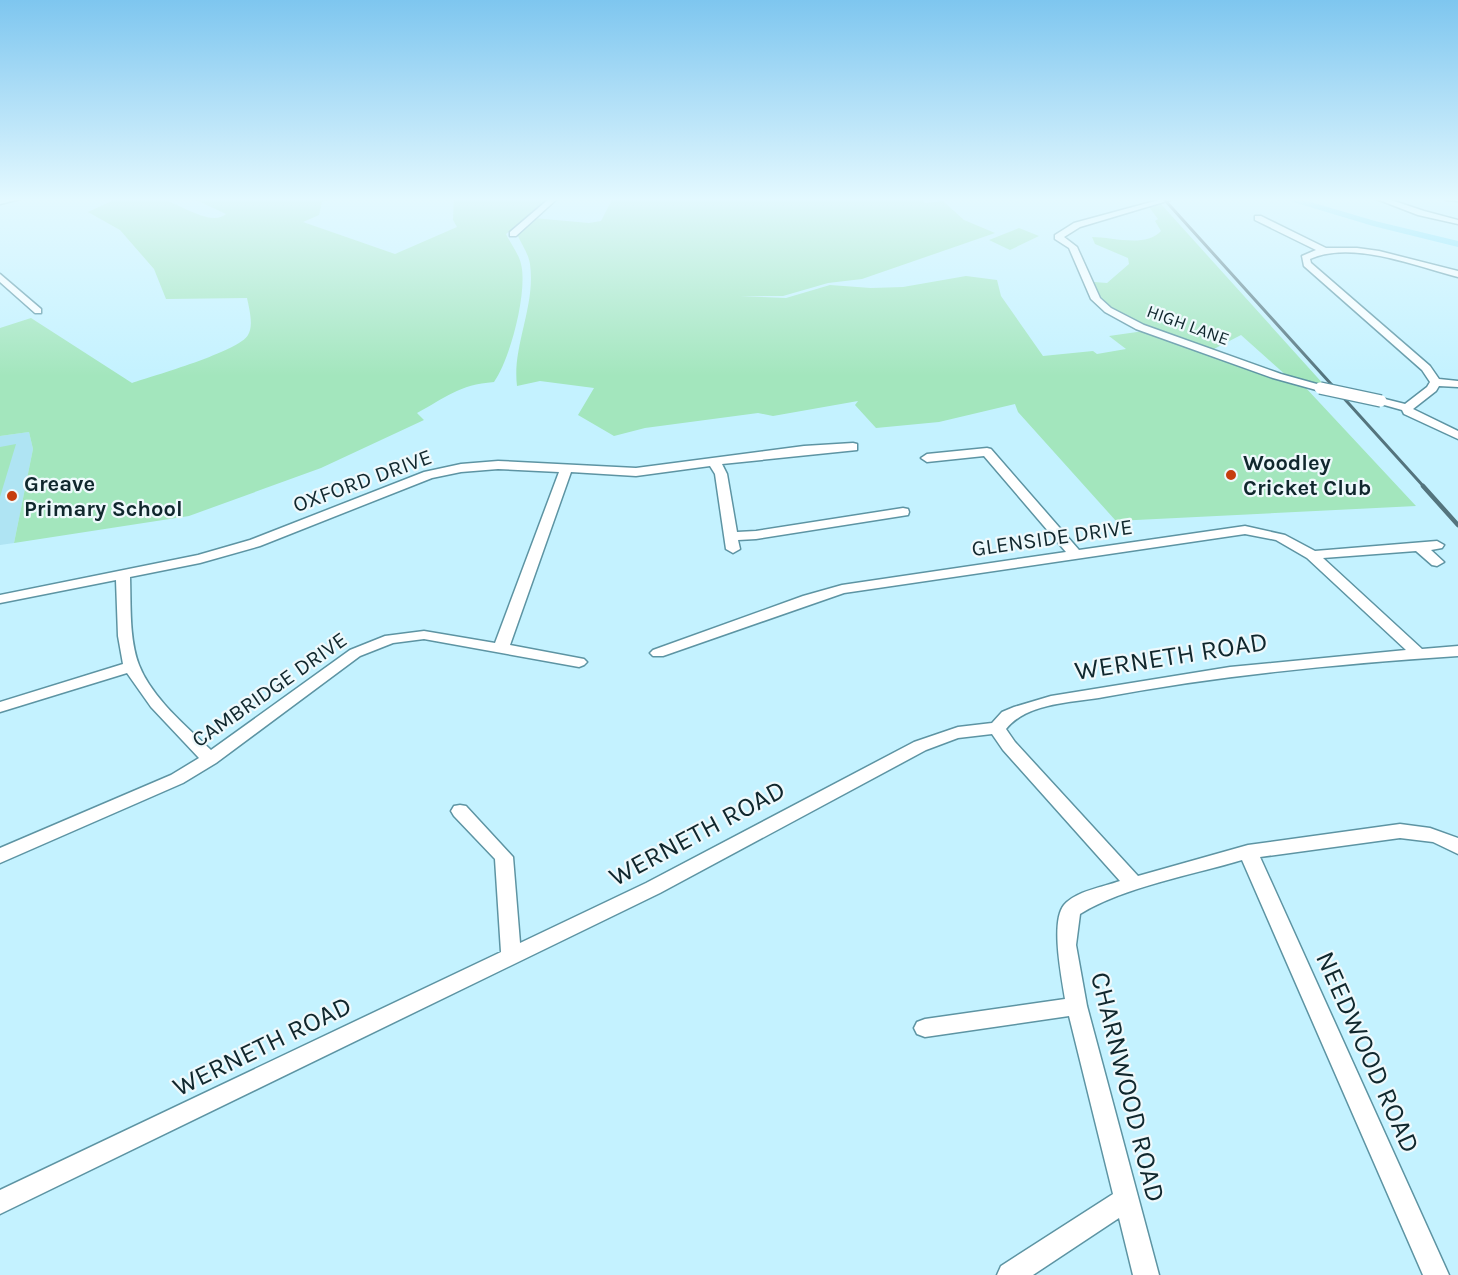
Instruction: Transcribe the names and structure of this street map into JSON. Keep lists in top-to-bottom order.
{
  "streets": {
    "street": [
      "HIGH LANE",
      "OXFORD DRIVE",
      "GLENSIDE DRIVE",
      "WERNETH ROAD",
      "CAMBRIDGE DRIVE",
      "NEEDWOOD ROAD",
      "CHARNWOOD ROAD"
    ]
  },
  "crossings": [
    ["GLENSIDE DRIVE", "WERNETH ROAD"]
  ],
  "places": ["Woodley Cricket Club", "Greave Primary School"]
}
